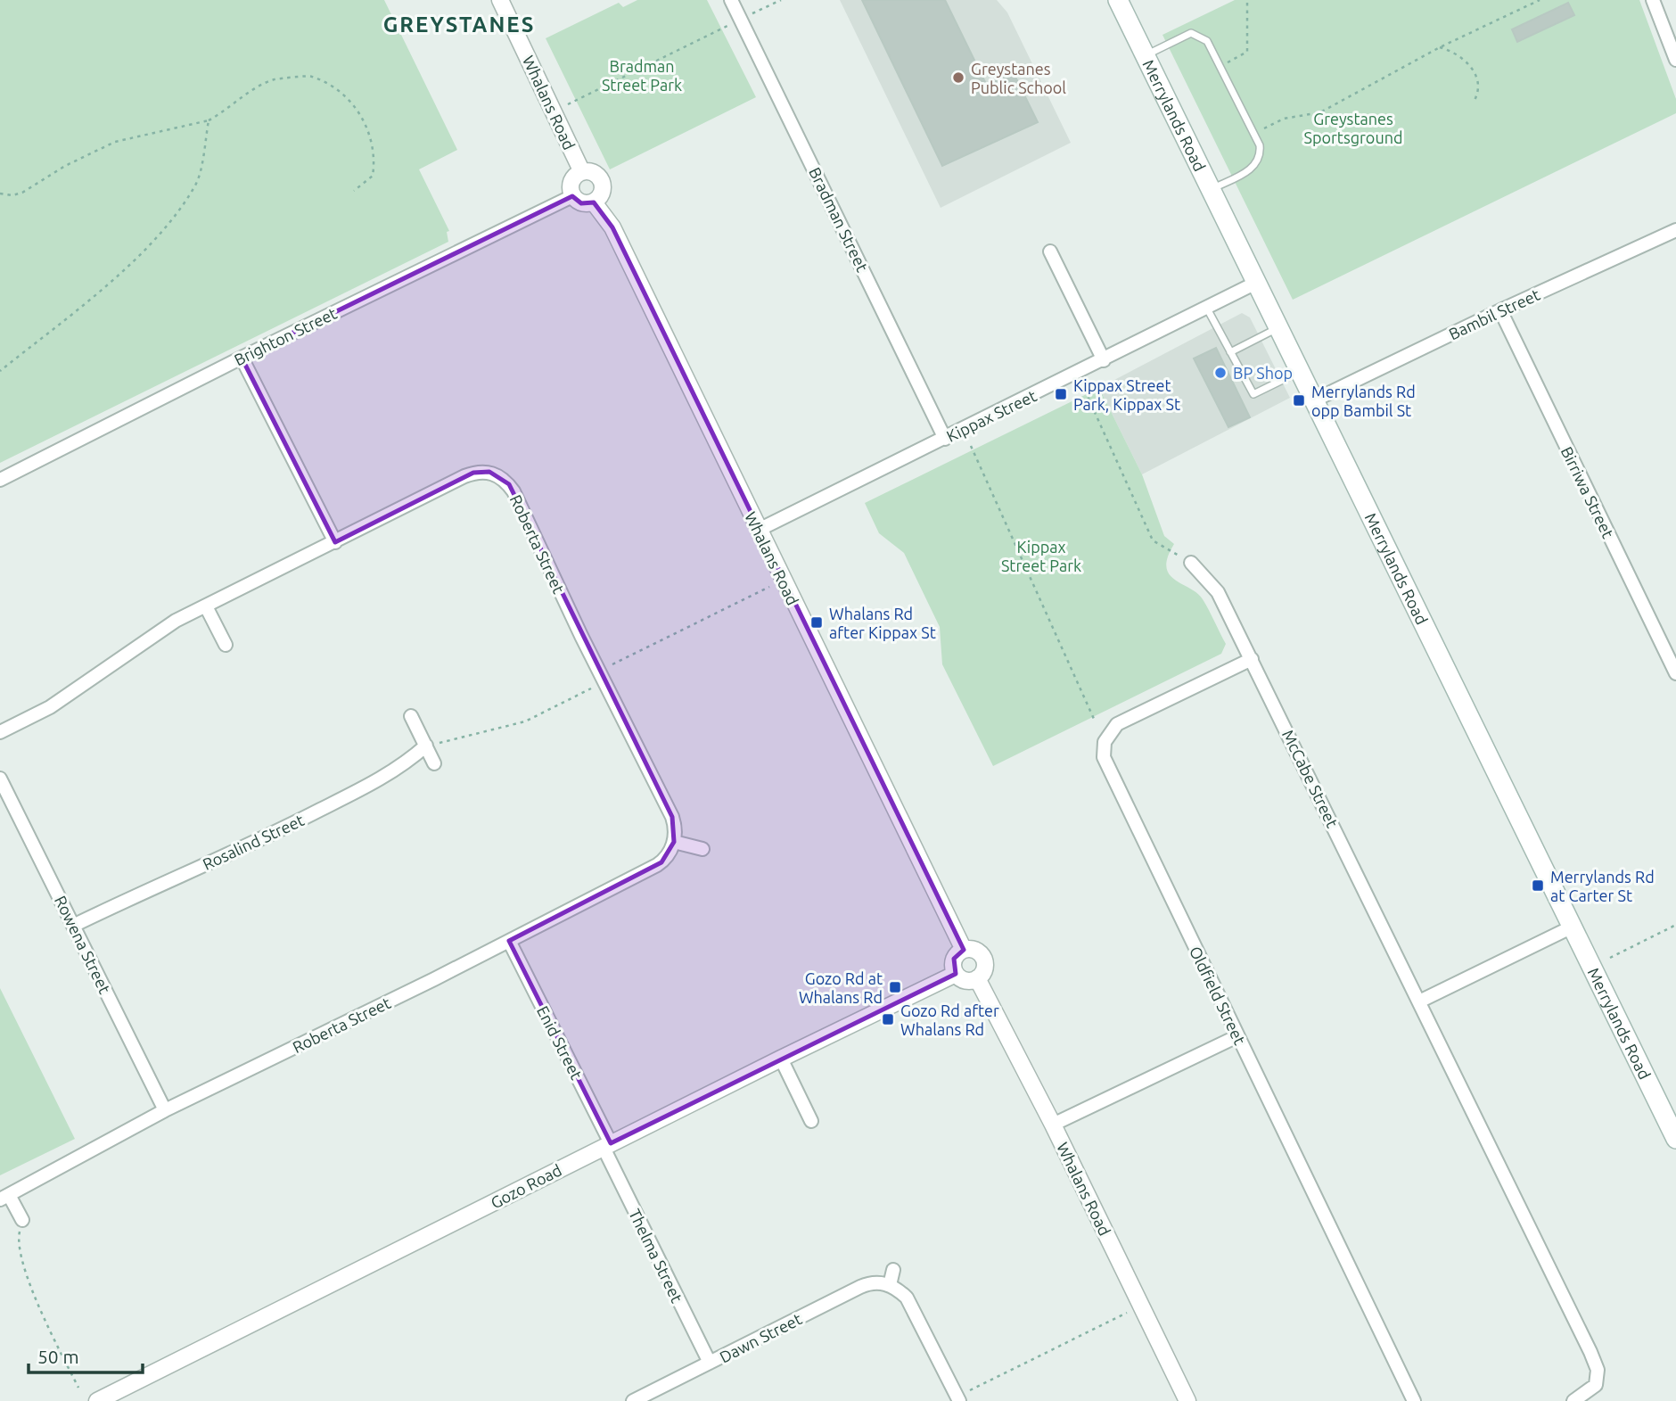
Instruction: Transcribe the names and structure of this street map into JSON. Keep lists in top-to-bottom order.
{
  "streets": {
    "main road": ["Merrylands Road"],
    "street": [
      "Whalans Road",
      "Bradman Street",
      "Bambil Street",
      "Brighton Street",
      "Kippax Street",
      "Birriwa Street",
      "Roberta Street",
      "McCabe Street",
      "Rosalind Street",
      "Rowena Street",
      "Oldfield Street",
      "Enid Street",
      "Gozo Road",
      "Thelma Street",
      "Dawn Street"
    ]
  },
  "crossings": [
    ["Whalans Road", "Brighton Street"],
    ["Whalans Road", "Kippax Street"],
    ["Whalans Road", "Gozo Road"],
    ["Merrylands Road", "Bambil Street"],
    ["Merrylands Road", "Kippax Street"],
    ["Bradman Street", "Kippax Street"],
    ["Bambil Street", "Birriwa Street"],
    ["Roberta Street", "Rowena Street"],
    ["Roberta Street", "Enid Street"],
    ["McCabe Street", "Oldfield Street"],
    ["Rosalind Street", "Rowena Street"],
    ["Enid Street", "Gozo Road"],
    ["Enid Street", "Thelma Street"],
    ["Gozo Road", "Thelma Street"],
    ["Thelma Street", "Dawn Street"]
  ],
  "districts": ["GREYSTANES"],
  "parks": ["Bradman Street Park", "Greystanes Sportsground", "Kippax Street Park"],
  "places": {
    "other": ["Greystanes Public School", "BP Shop"],
    "transit": [
      "Kippax Street Park, Kippax St",
      "Merrylands Rd opp Bambil St",
      "Whalans Rd after Kippax St",
      "Merrylands Rd at Carter St",
      "Gozo Rd at Whalans Rd",
      "Gozo Rd after Whalans Rd"
    ]
  },
  "scale_bar": "50 m"
}
